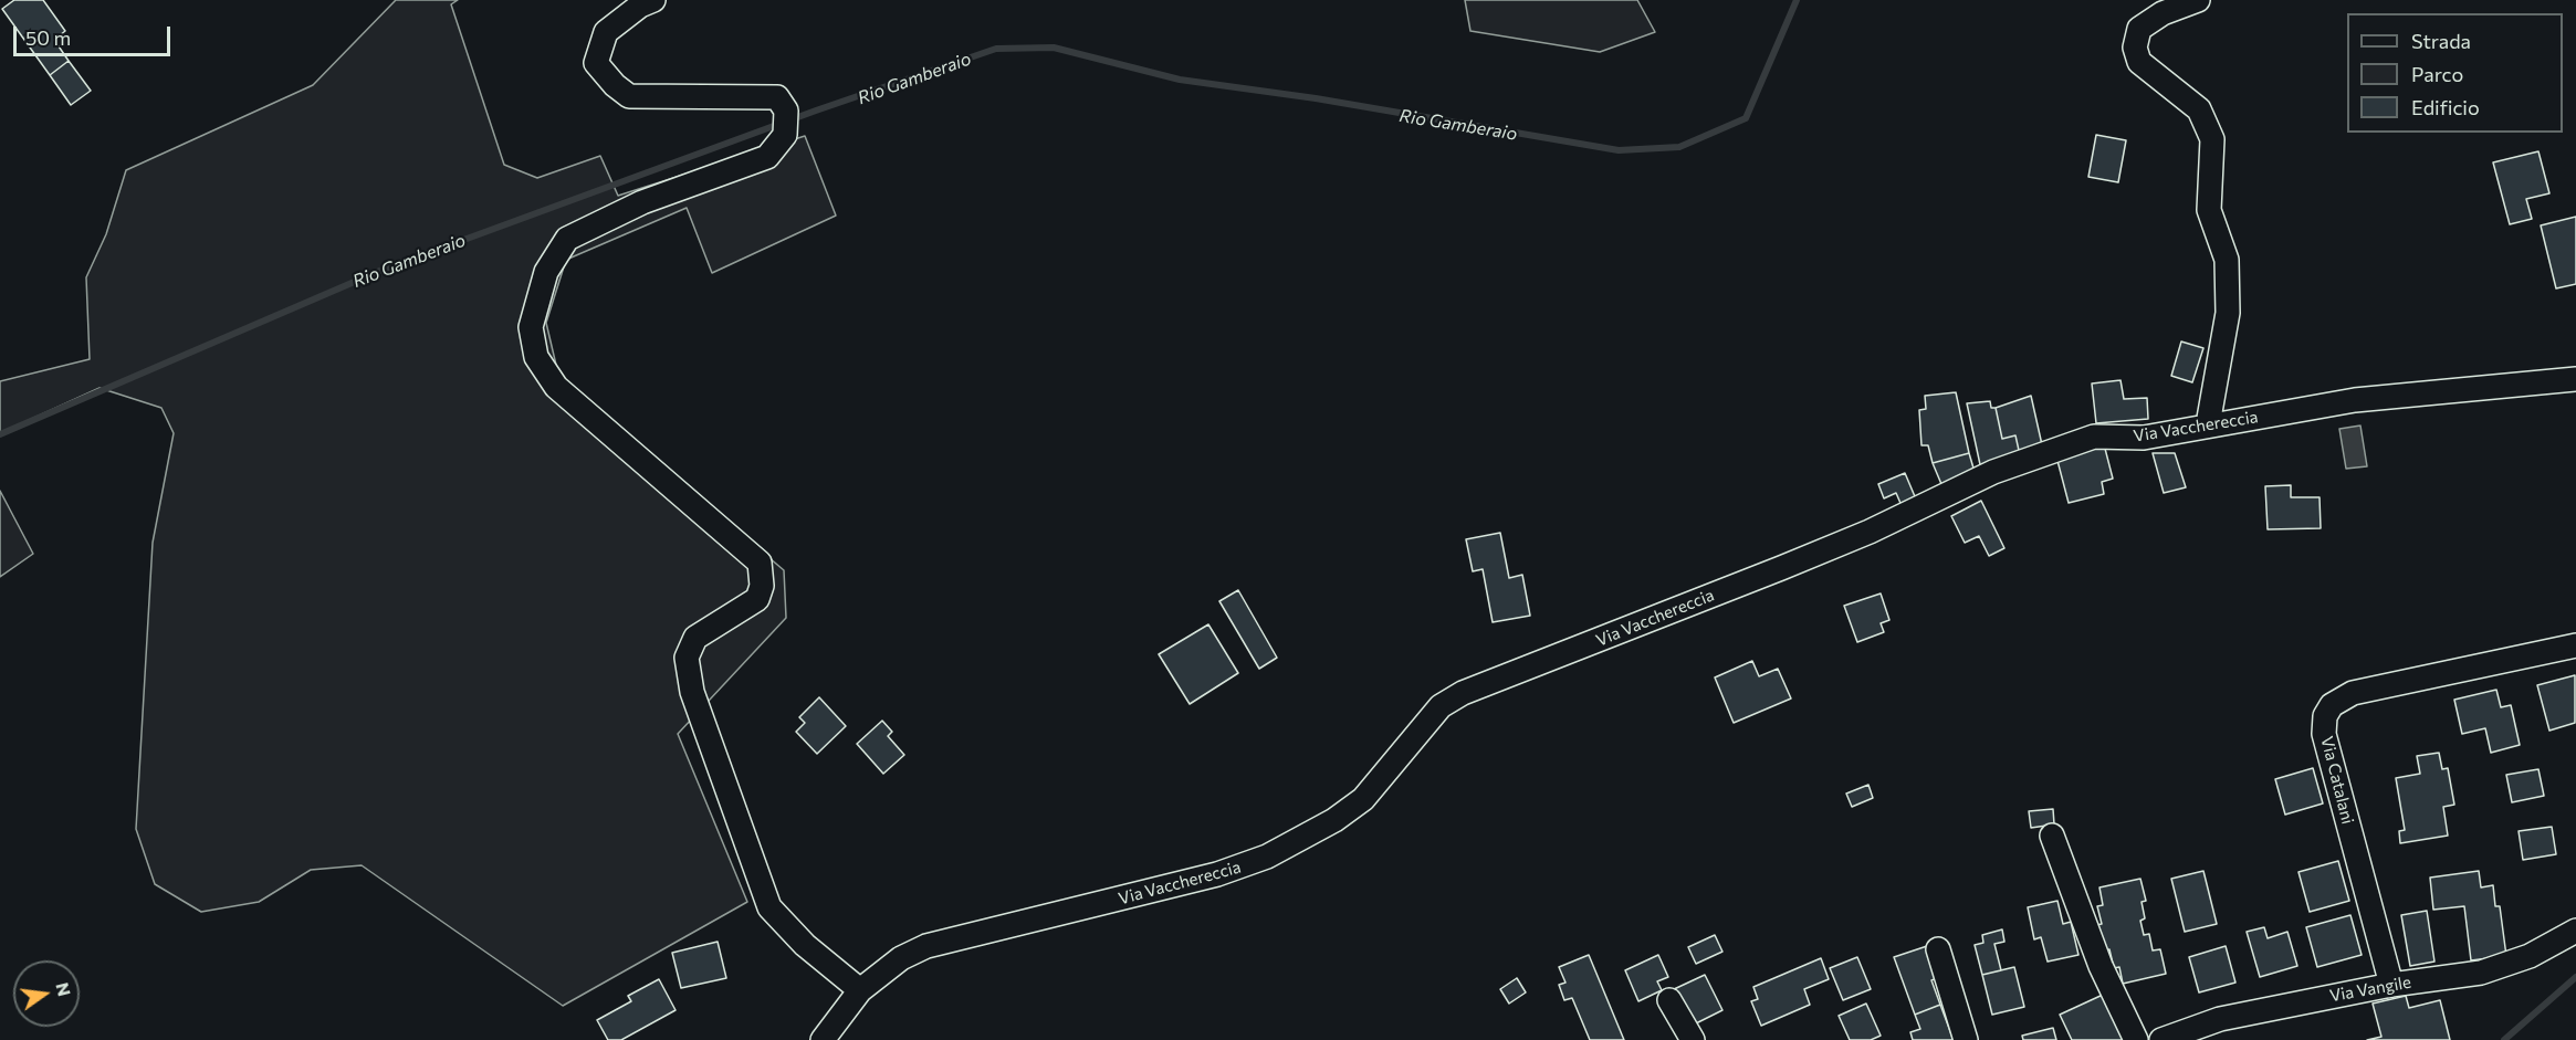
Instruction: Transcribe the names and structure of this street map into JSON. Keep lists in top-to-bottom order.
{
  "streets": {
    "street": ["Via Vacchereccia", "Via Catalani", "Via Vangile"]
  },
  "crossings": [
    ["Via Catalani", "Via Vangile"]
  ],
  "water": ["Rio Gamberaio"],
  "legend": ["Strada", "Parco", "Edificio"],
  "scale_bar": "50 m",
  "north": "right"
}
